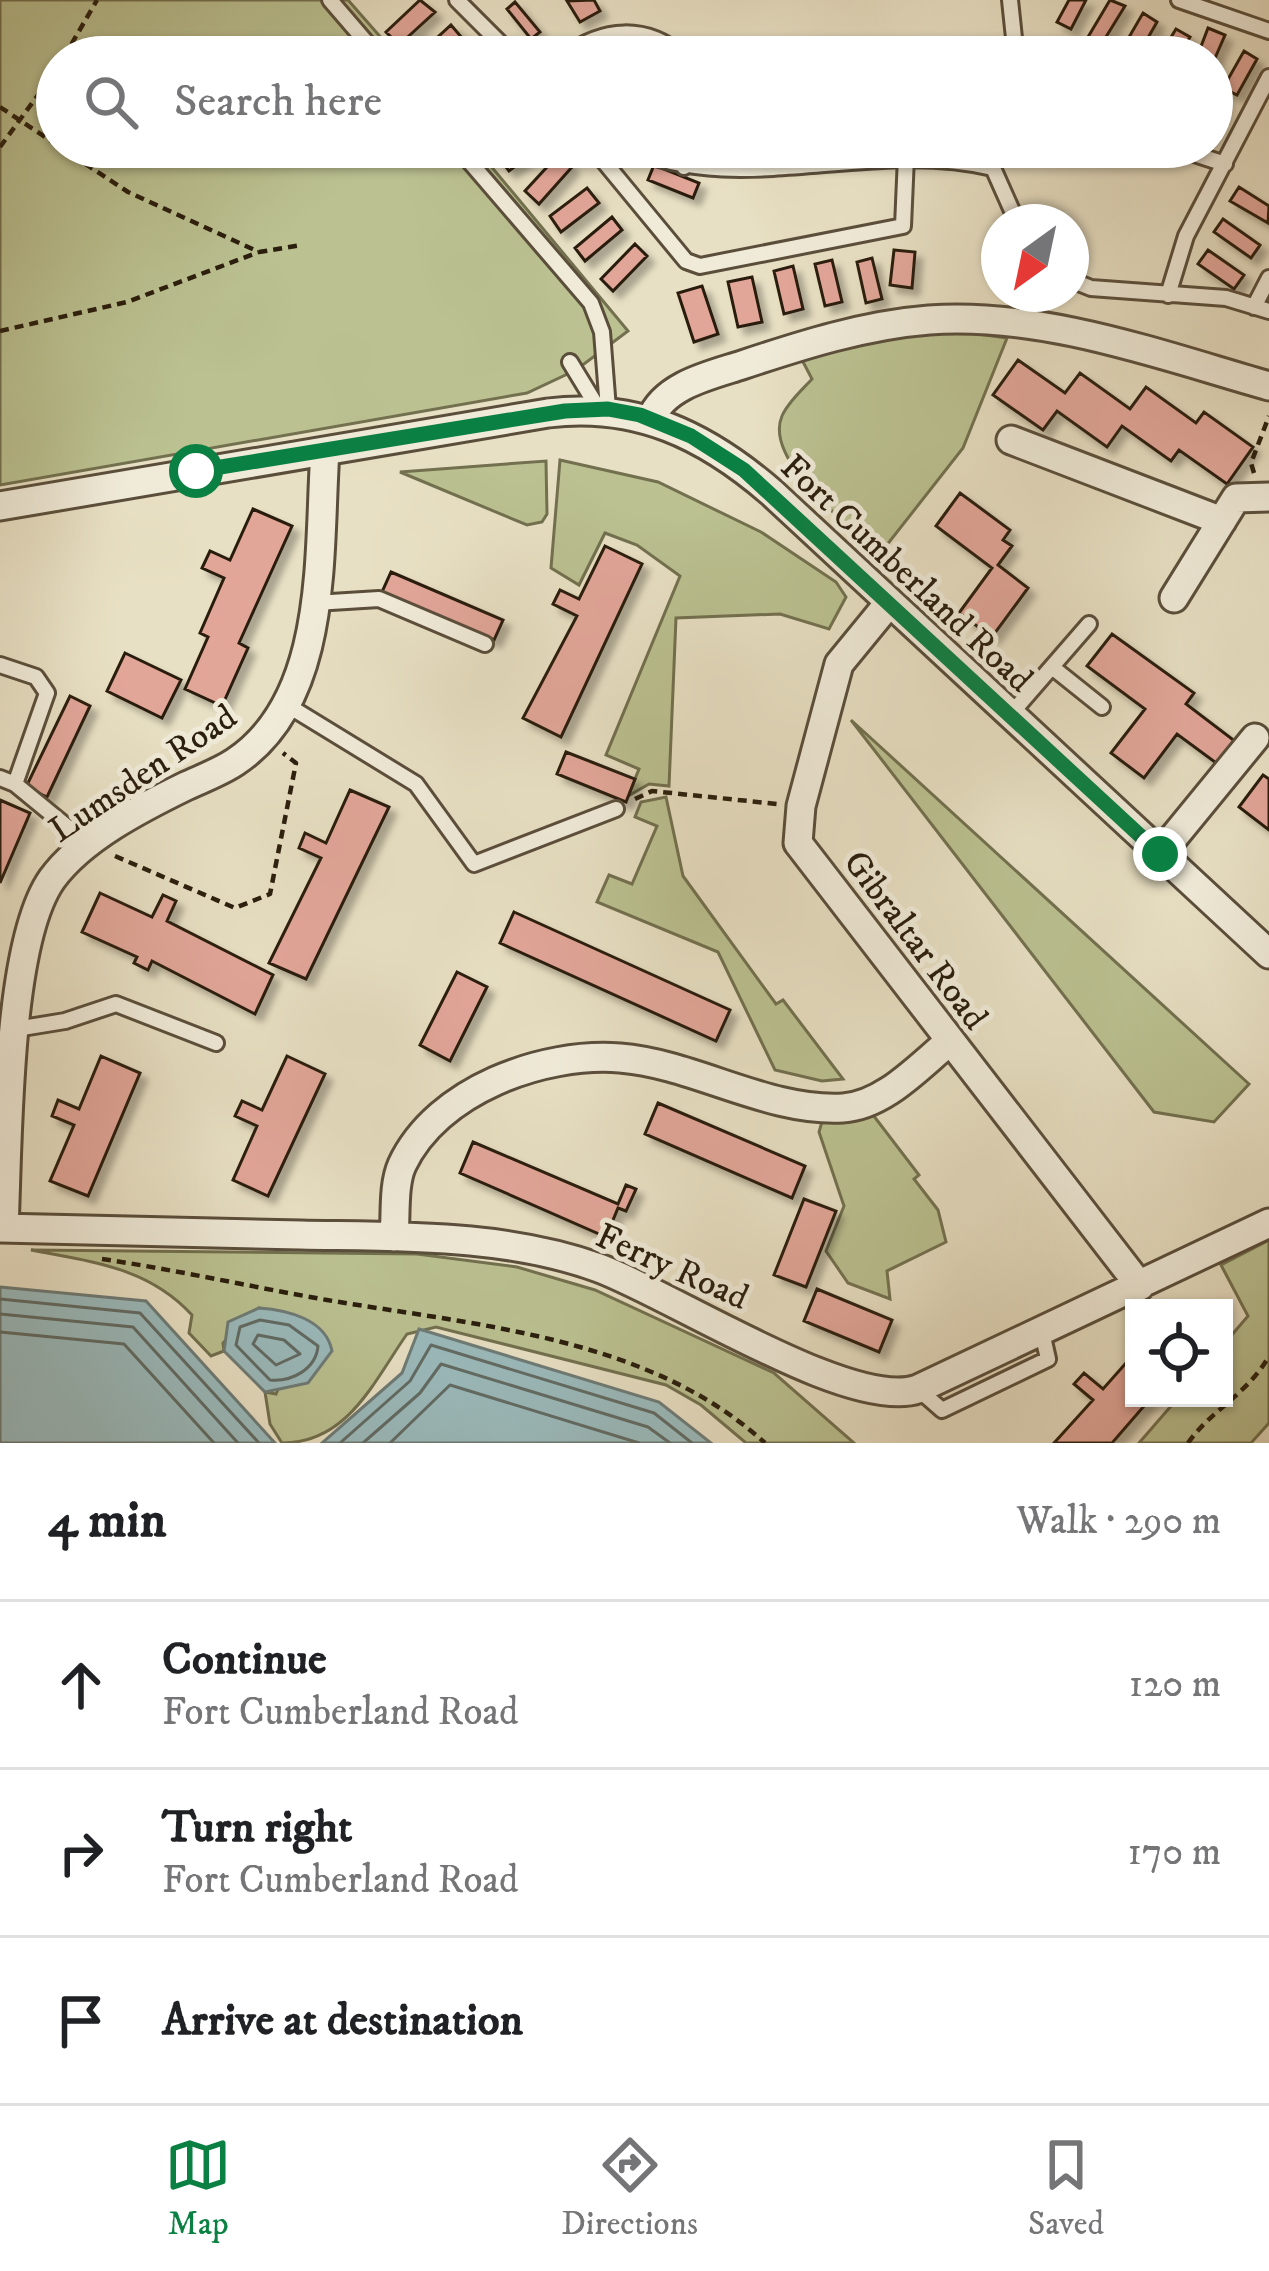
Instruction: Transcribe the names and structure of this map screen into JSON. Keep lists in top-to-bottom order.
{
  "streets": {
    "street": [
      "Fort Cumberland Road",
      "Lumsden Road",
      "Gibraltar Road",
      "Ferry Road"
    ]
  },
  "crossings": [
    ["Fort Cumberland Road", "Lumsden Road"],
    ["Fort Cumberland Road", "Gibraltar Road"],
    ["Lumsden Road", "Ferry Road"],
    ["Gibraltar Road", "Ferry Road"]
  ],
  "north": "bottom left",
  "page": {
    "search": "Search here",
    "heading": ["4 min", "Walk · 290 m"],
    "list": [
      ["Continue", "Fort Cumberland Road", "120 m"],
      ["Turn right", "Fort Cumberland Road", "170 m"],
      "Arrive at destination"
    ],
    "nav": ["Map", "Directions", "Saved"]
  }
}
